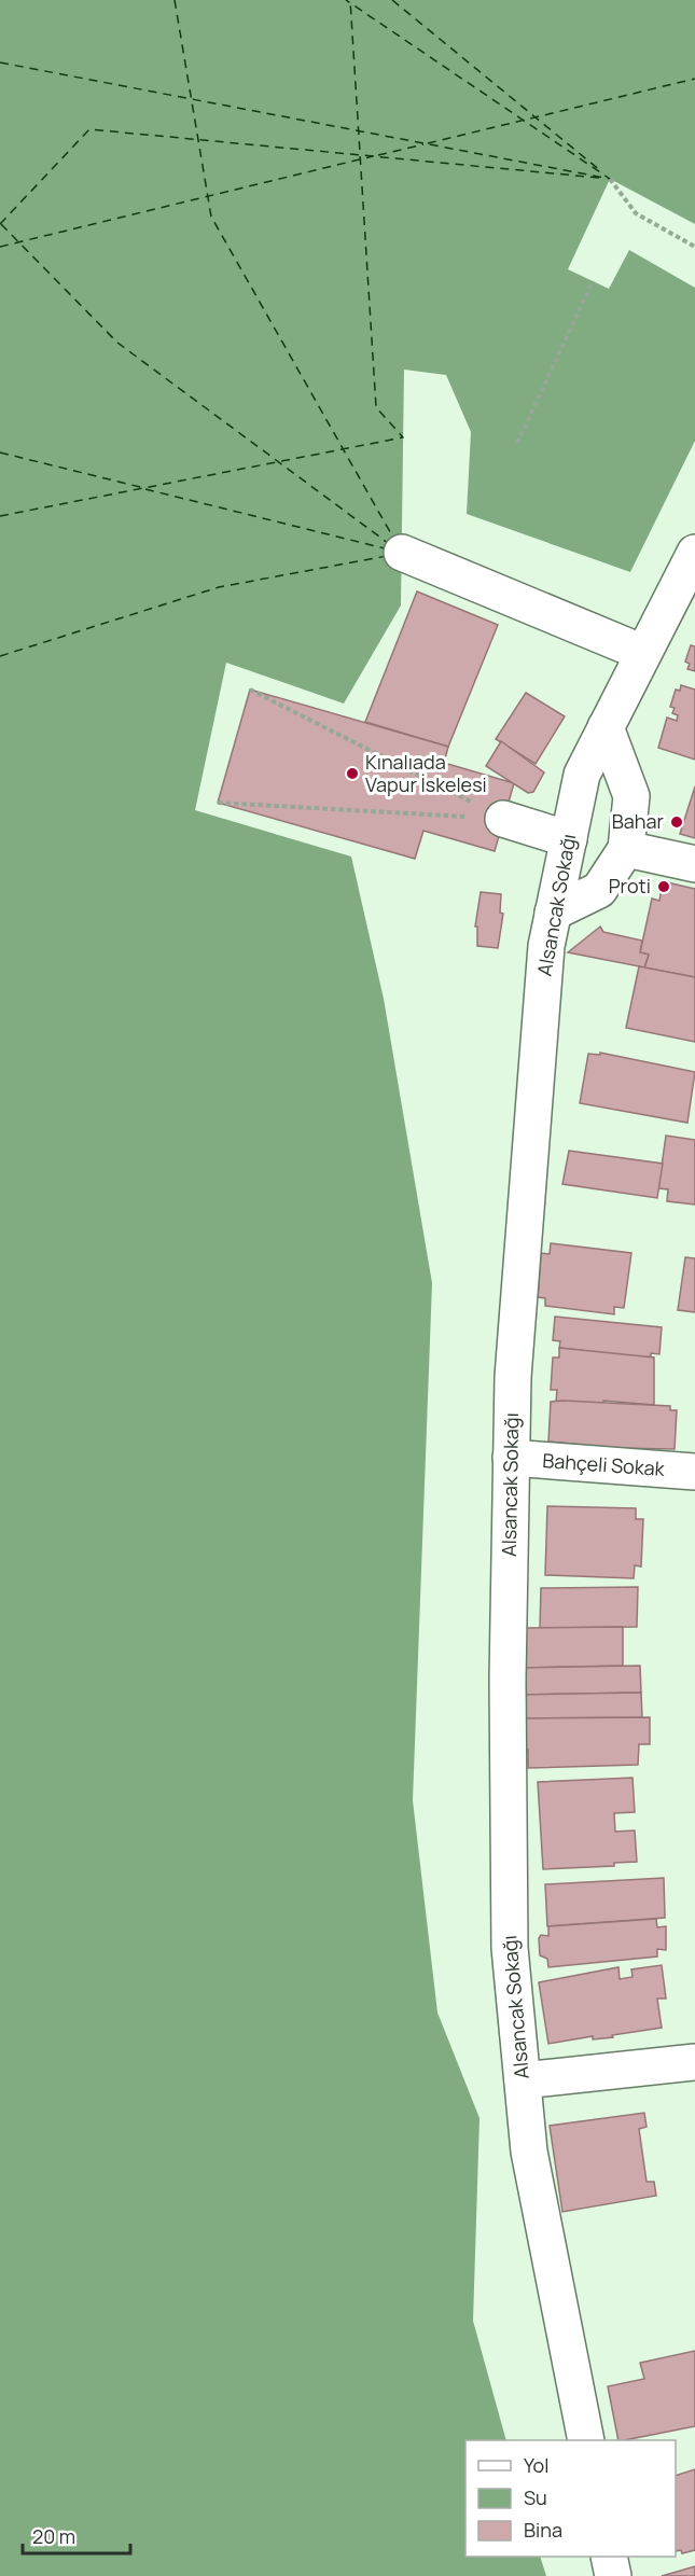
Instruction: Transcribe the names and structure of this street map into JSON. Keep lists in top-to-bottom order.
{
  "streets": {
    "street": ["Alsancak Sokağı", "Bahçeli Sokak"]
  },
  "crossings": [
    ["Alsancak Sokağı", "Bahçeli Sokak"]
  ],
  "places": ["Kınalıada Vapur İskelesi", "Bahar", "Proti"],
  "legend": ["Yol", "Su", "Bina"],
  "scale_bar": "20 m"
}
